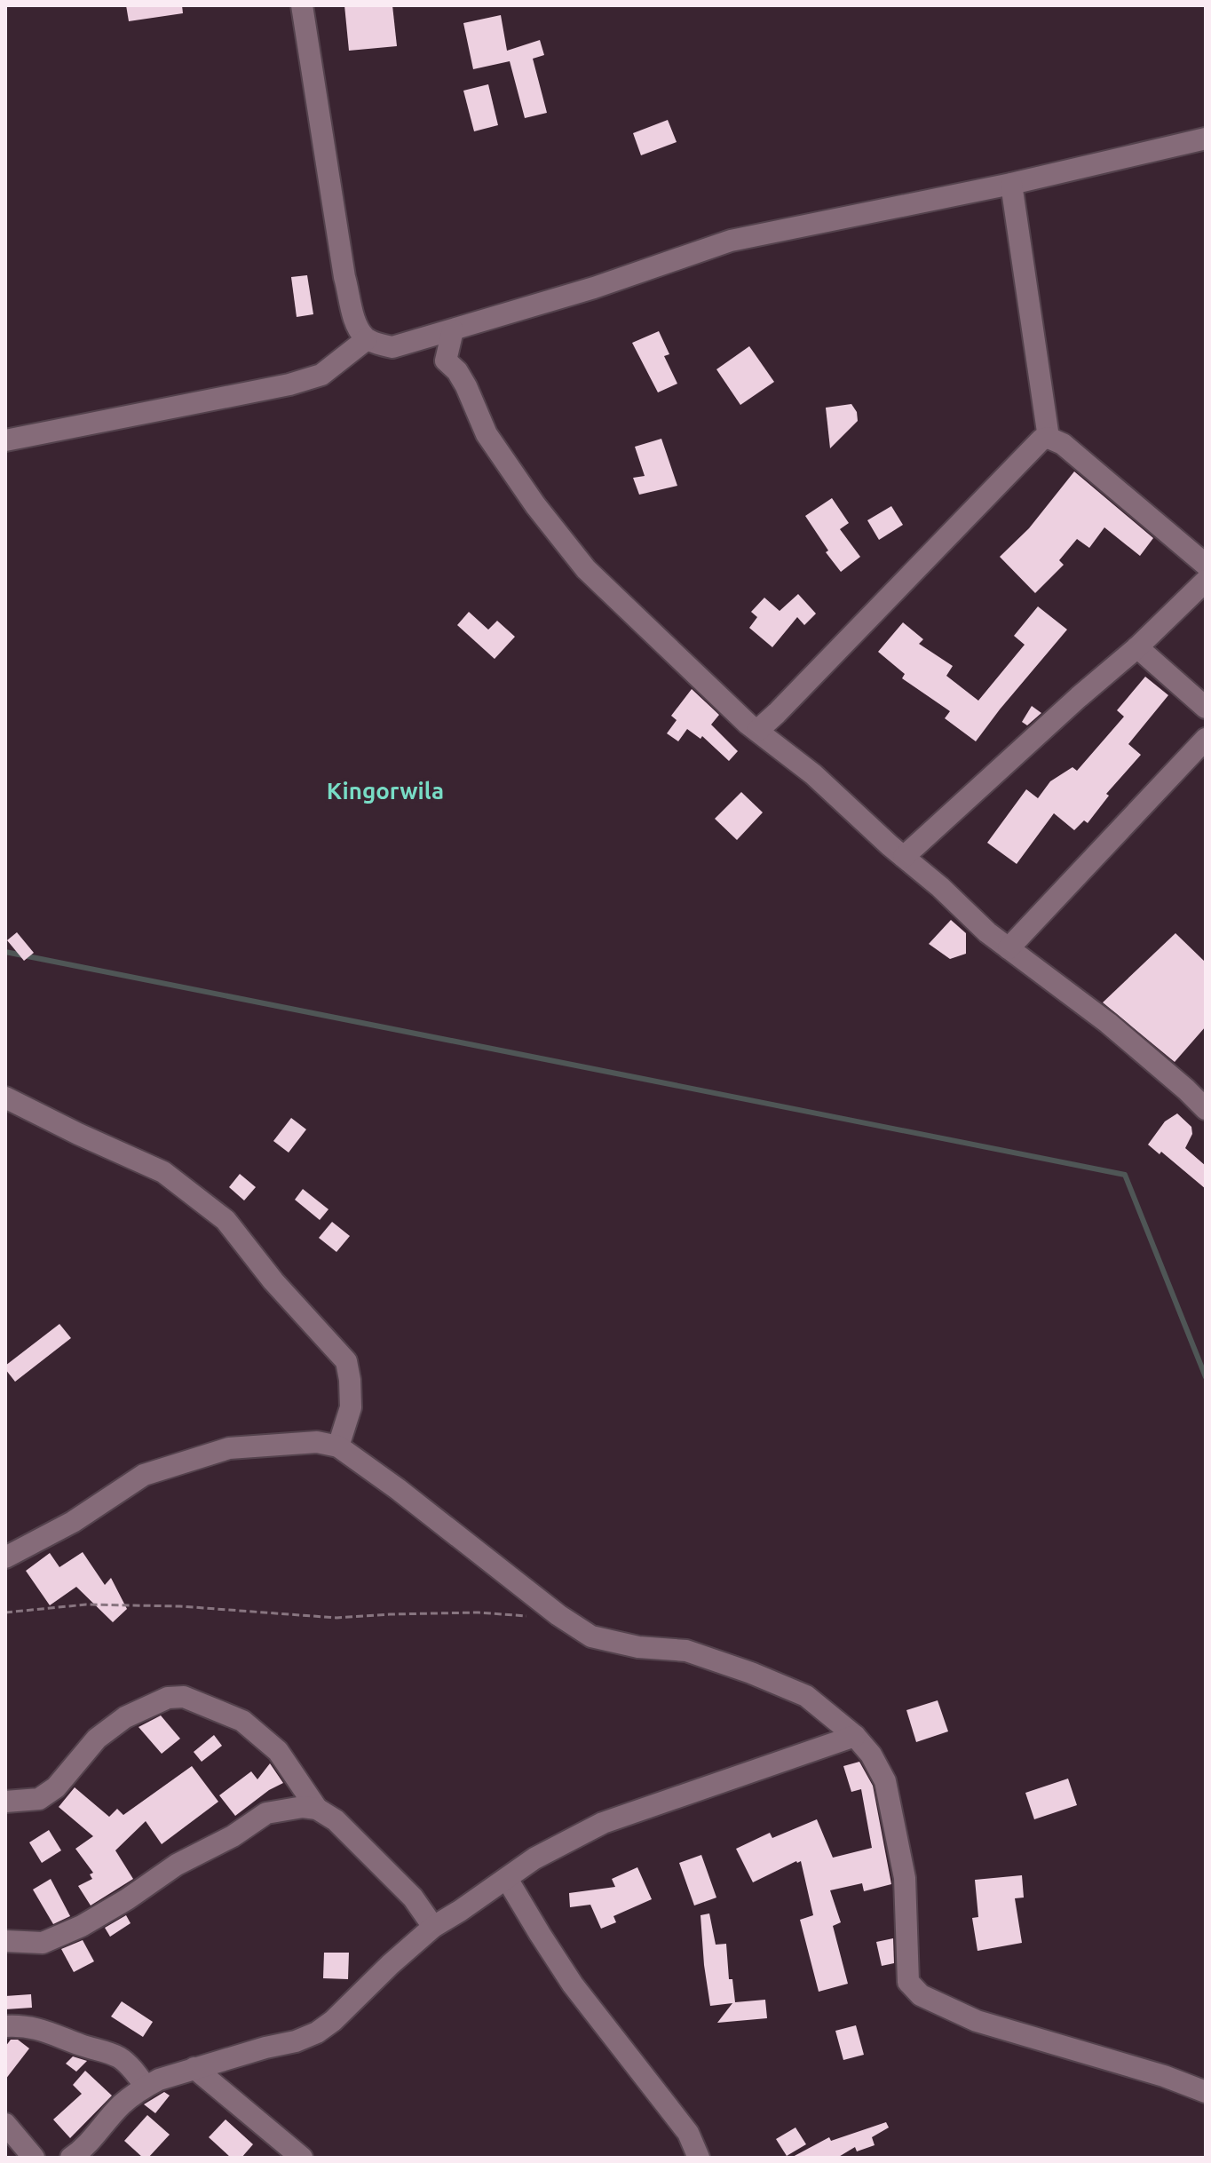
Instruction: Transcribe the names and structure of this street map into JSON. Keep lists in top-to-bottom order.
{
  "districts": ["Kingorwila"]
}
